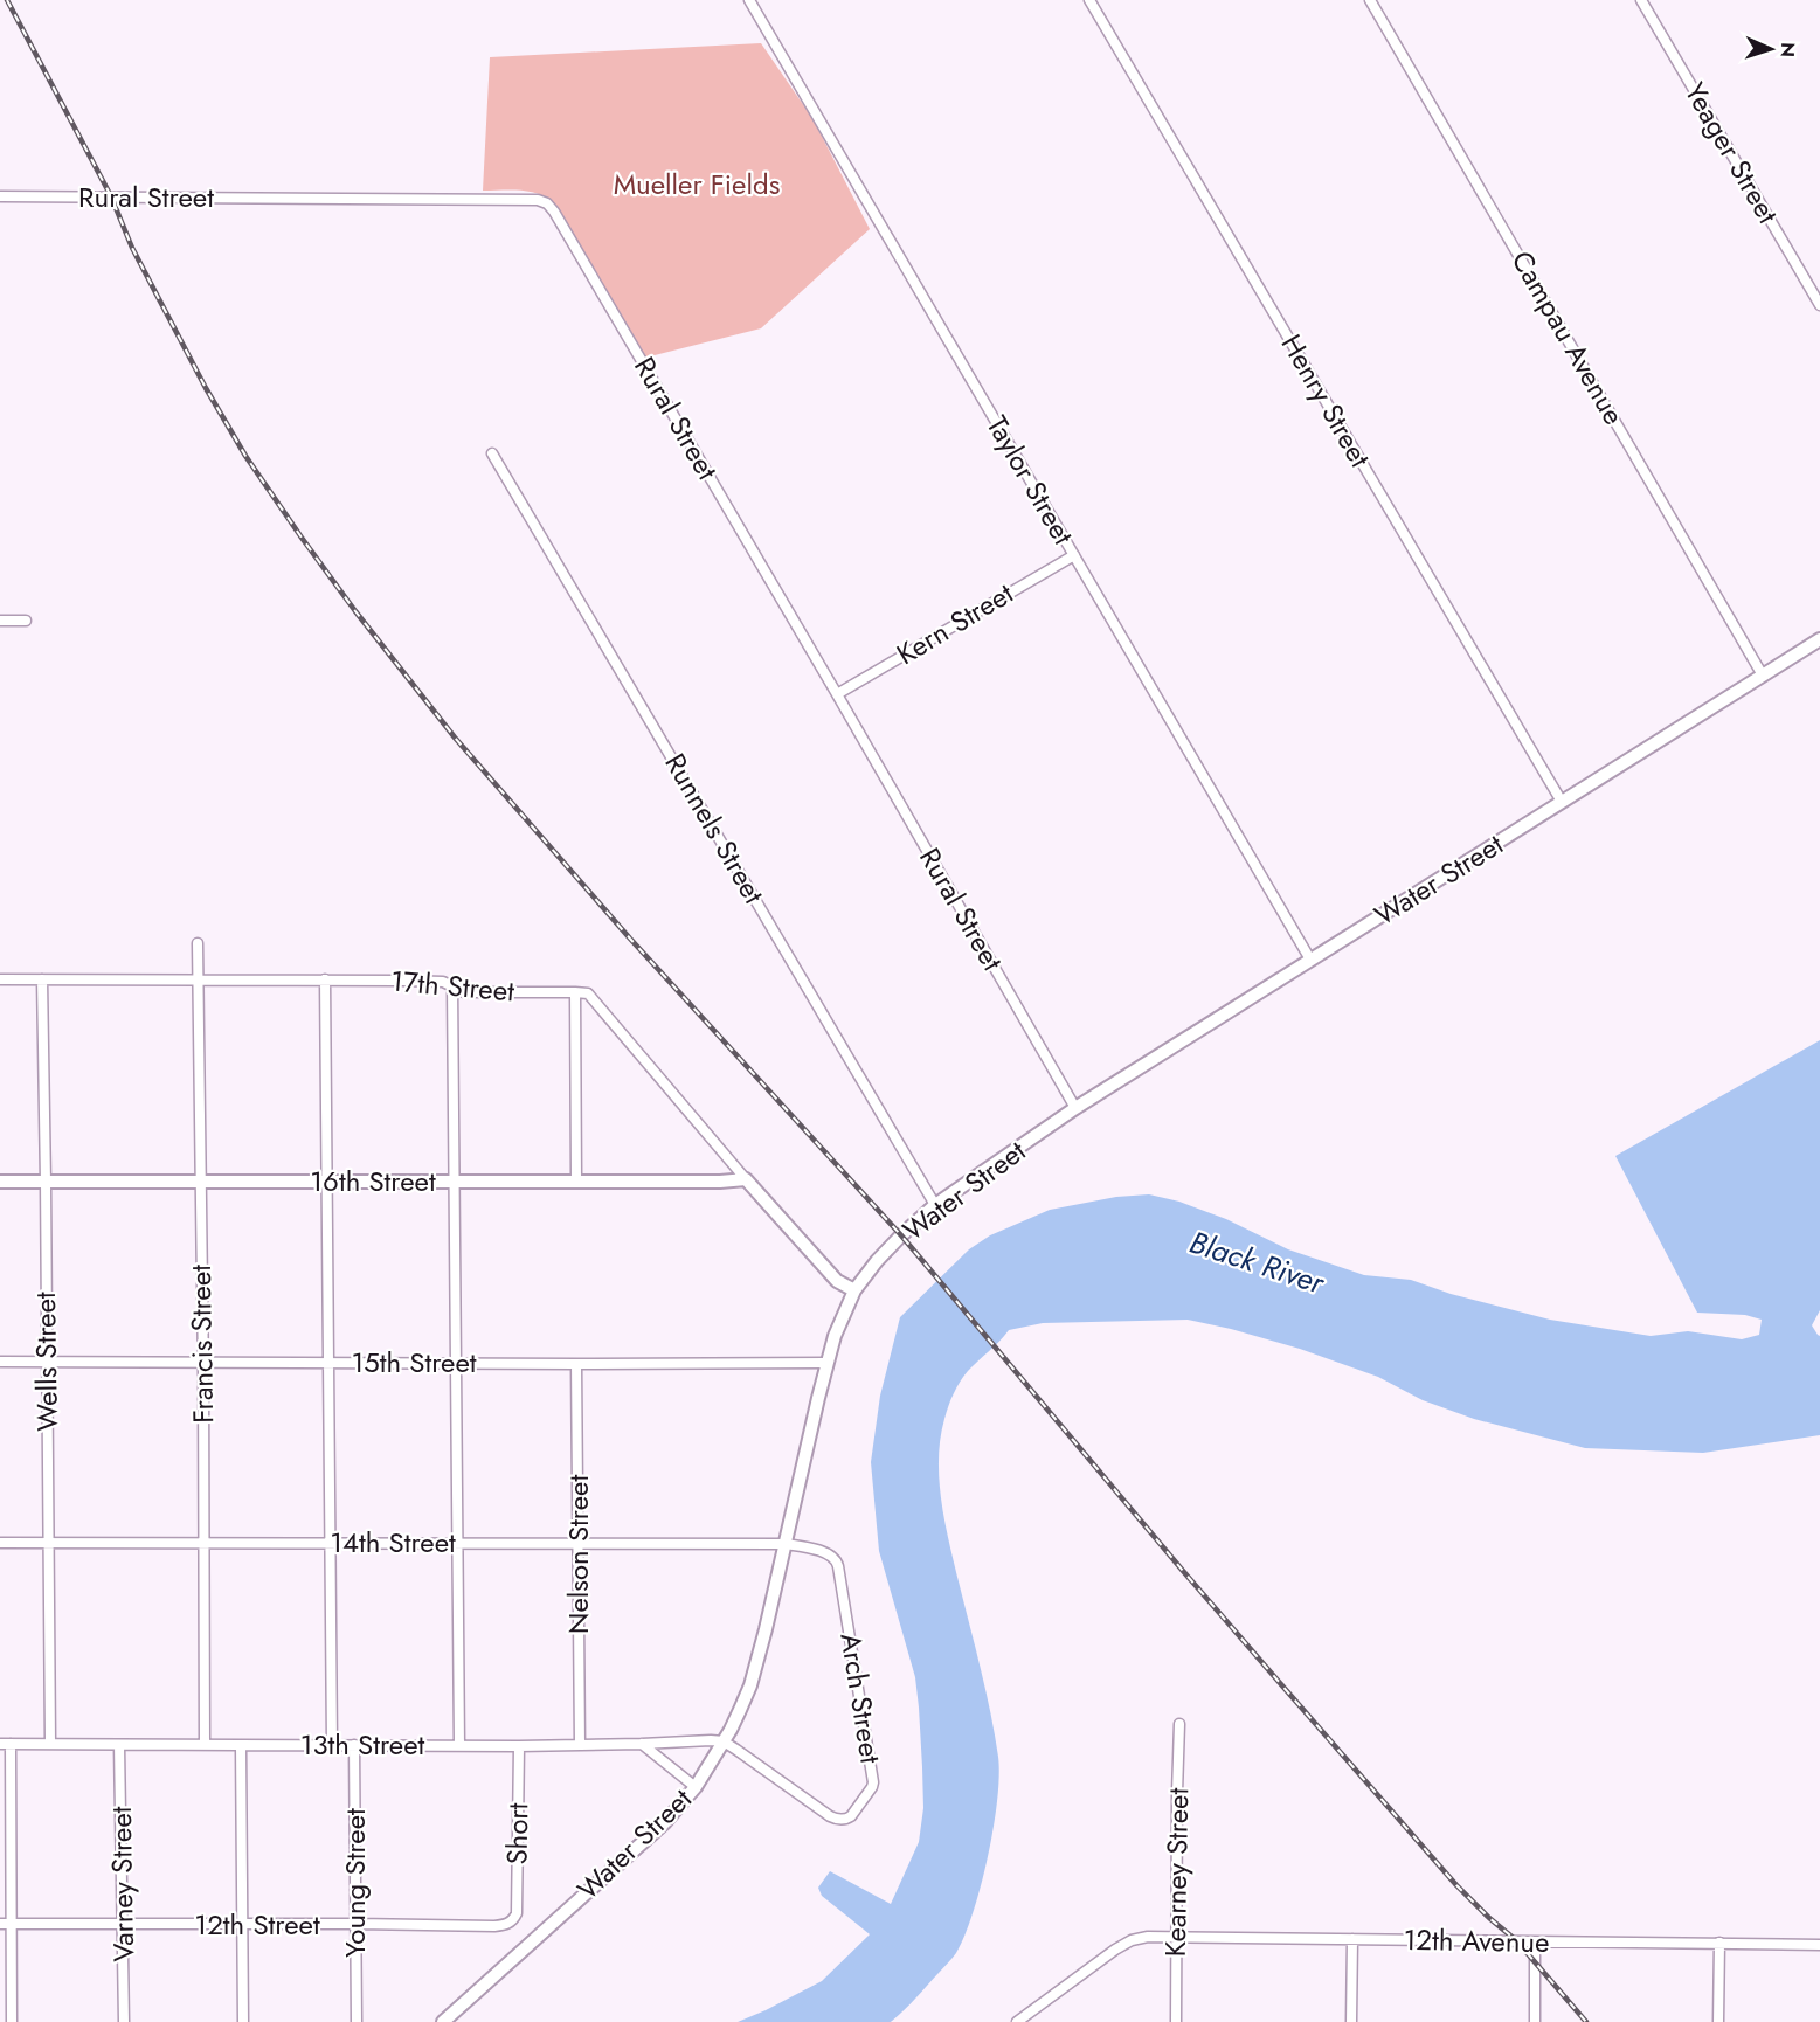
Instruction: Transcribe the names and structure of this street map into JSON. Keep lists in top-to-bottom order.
{
  "streets": {
    "street": [
      "Yeager Street",
      "Rural Street",
      "Campau Avenue",
      "Henry Street",
      "Taylor Street",
      "Kern Street",
      "Runnels Street",
      "Water Street",
      "17th Street",
      "16th Street",
      "Francis Street",
      "Wells Street",
      "15th Street",
      "14th Street",
      "Nelson Street",
      "Arch Street",
      "13th Street",
      "Short",
      "Kearney Street",
      "Young Street",
      "Varney Street",
      "12th Street",
      "12th Avenue"
    ]
  },
  "crossings": [
    ["Rural Street", "Kern Street"],
    ["Rural Street", "Water Street"],
    ["Campau Avenue", "Water Street"],
    ["Henry Street", "Water Street"],
    ["Taylor Street", "Kern Street"],
    ["Taylor Street", "Water Street"],
    ["Runnels Street", "Water Street"],
    ["Water Street", "15th Street"],
    ["Water Street", "14th Street"],
    ["Water Street", "Arch Street"],
    ["Water Street", "13th Street"],
    ["17th Street", "Francis Street"],
    ["17th Street", "Wells Street"],
    ["16th Street", "Francis Street"],
    ["16th Street", "Wells Street"],
    ["Francis Street", "15th Street"],
    ["Francis Street", "14th Street"],
    ["Francis Street", "13th Street"],
    ["Wells Street", "15th Street"],
    ["Wells Street", "14th Street"],
    ["Wells Street", "13th Street"],
    ["15th Street", "Nelson Street"],
    ["14th Street", "Nelson Street"],
    ["14th Street", "Arch Street"],
    ["Nelson Street", "13th Street"],
    ["Arch Street", "13th Street"],
    ["13th Street", "Short"],
    ["13th Street", "Young Street"],
    ["13th Street", "Varney Street"],
    ["Short", "12th Street"],
    ["Kearney Street", "12th Avenue"],
    ["Young Street", "12th Street"],
    ["Varney Street", "12th Street"]
  ],
  "water": ["Black River"],
  "parks": ["Mueller Fields"],
  "north": "right"
}
